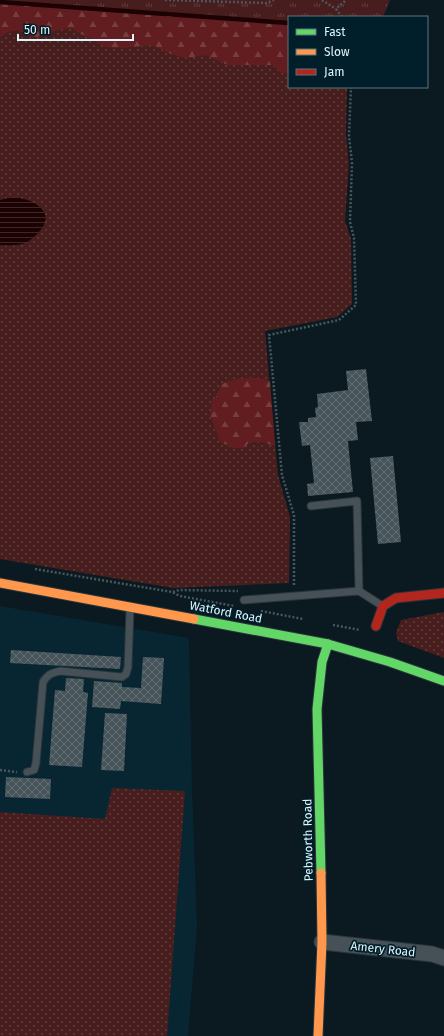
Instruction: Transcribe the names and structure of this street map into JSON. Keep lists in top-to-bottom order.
{
  "streets": {
    "street": ["Watford Road", "Pebworth Road", "Amery Road"]
  },
  "crossings": [
    ["Watford Road", "Pebworth Road"],
    ["Pebworth Road", "Amery Road"]
  ],
  "legend": ["Fast", "Slow", "Jam"],
  "scale_bar": "50 m"
}
